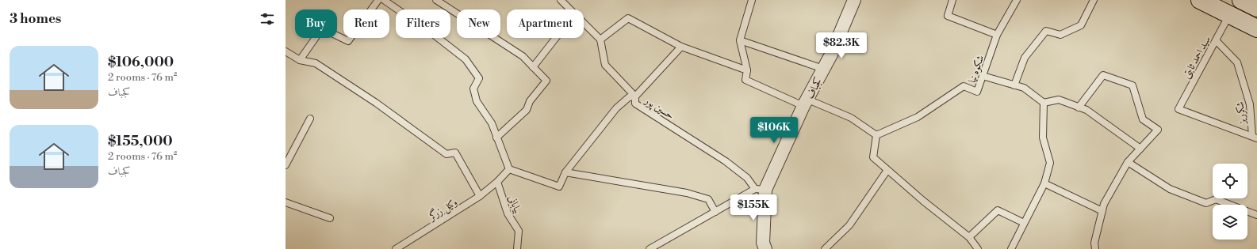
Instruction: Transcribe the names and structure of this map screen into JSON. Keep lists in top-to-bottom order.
{
  "streets": {
    "street": ["کجباف"],
    "lane": [
      "سید احمد ثابتی",
      "شکوه نیا",
      "حسین پور",
      "شکرریز",
      "بیابانی",
      "وکیل زرگر"
    ]
  },
  "crossings": [
    ["سید احمد ثابتی", "شکرریز"],
    ["کجباف", "حسین پور"],
    ["بیابانی", "وکیل زرگر"]
  ],
  "page": {
    "heading": "3 homes",
    "chip": [
      "Buy",
      "Rent",
      "Filters",
      "New",
      "Apartment"
    ],
    "price": ["$82.3K", "$106K", "$155K"],
    "list": [
      {
        "name": "$106,000",
        "note": "2 rooms · 76 m² · کجباف"
      },
      {
        "name": "$155,000",
        "note": "2 rooms · 76 m² · کجباف"
      }
    ]
  }
}
